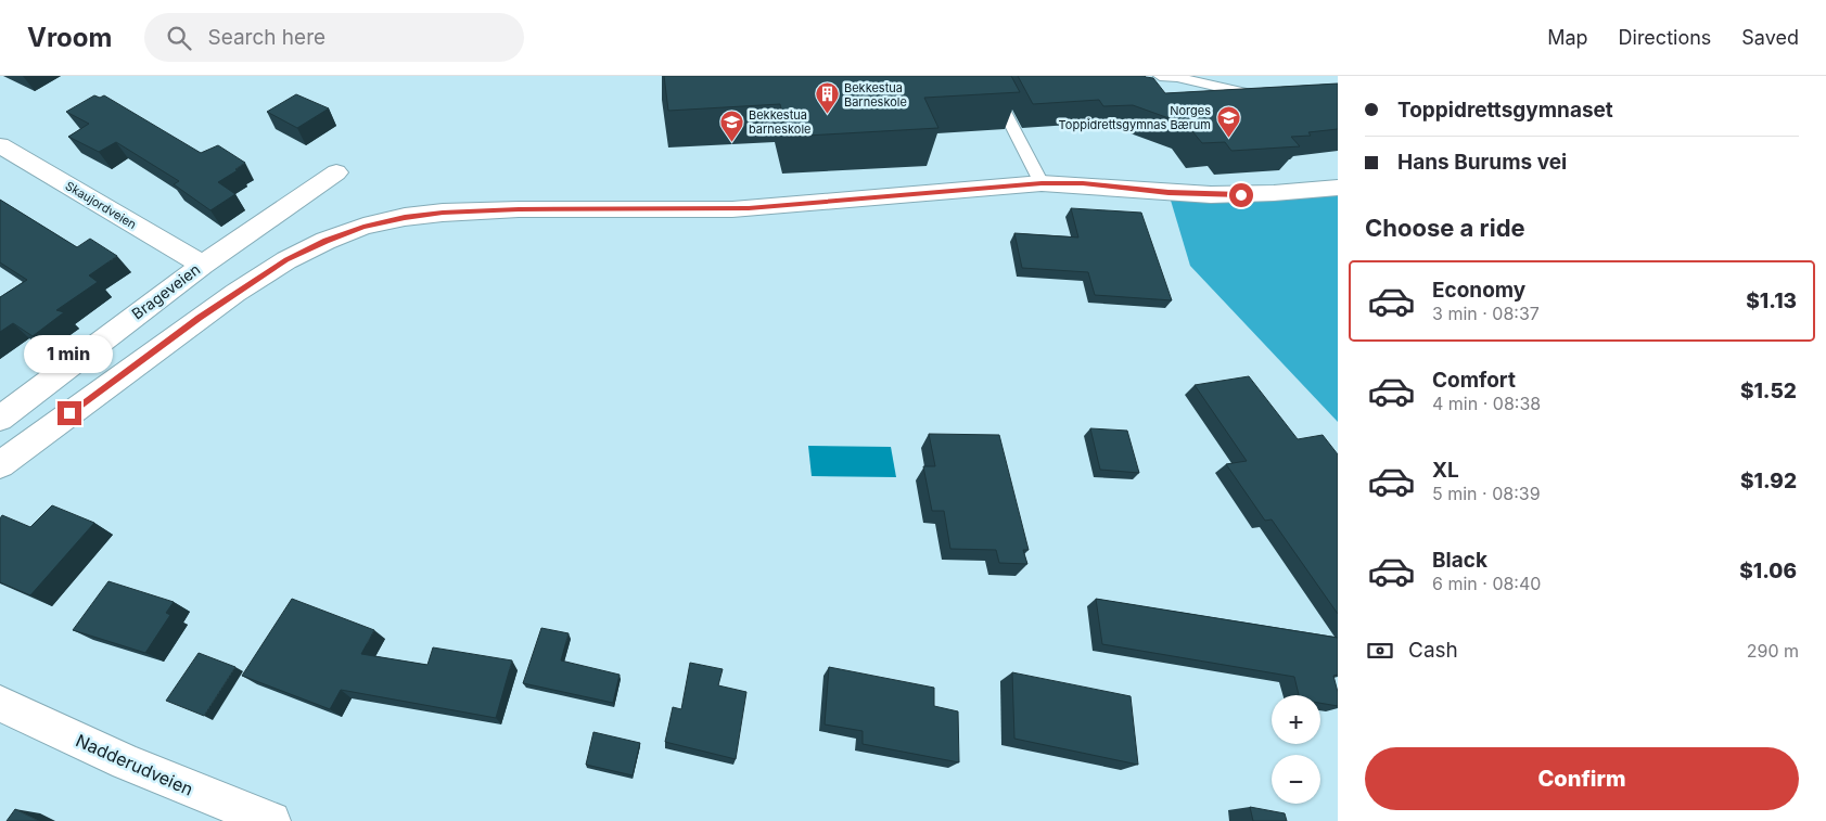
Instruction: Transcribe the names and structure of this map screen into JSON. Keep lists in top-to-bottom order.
{
  "streets": {
    "street": ["Skaujordveien", "Brageveien", "Nadderudveien"]
  },
  "crossings": [
    ["Skaujordveien", "Brageveien"]
  ],
  "places": {
    "building": ["Bekkestua Barneskole"],
    "school or university": ["Norges Toppidrettsgymnas Bærum", "Bekkestua barneskole"]
  },
  "page": {
    "header": "Vroom",
    "search": "Search here",
    "nav": ["Map", "Directions", "Saved"],
    "banner": ["Toppidrettsgymnaset", "Hans Burums vei"],
    "heading": "Choose a ride",
    "list": [
      {
        "name": "Economy",
        "note": "3 min · 08:37",
        "value": "$1.13"
      },
      {
        "name": "Comfort",
        "note": "4 min · 08:38",
        "value": "$1.52"
      },
      {
        "name": "XL",
        "note": "5 min · 08:39",
        "value": "$1.92"
      },
      {
        "name": "Black",
        "note": "6 min · 08:40",
        "value": "$1.06"
      }
    ],
    "bubble": "1 min",
    "pay": ["Cash", "290 m"],
    "map_buttons": ["+", "−"],
    "buttons": "Confirm"
  }
}
